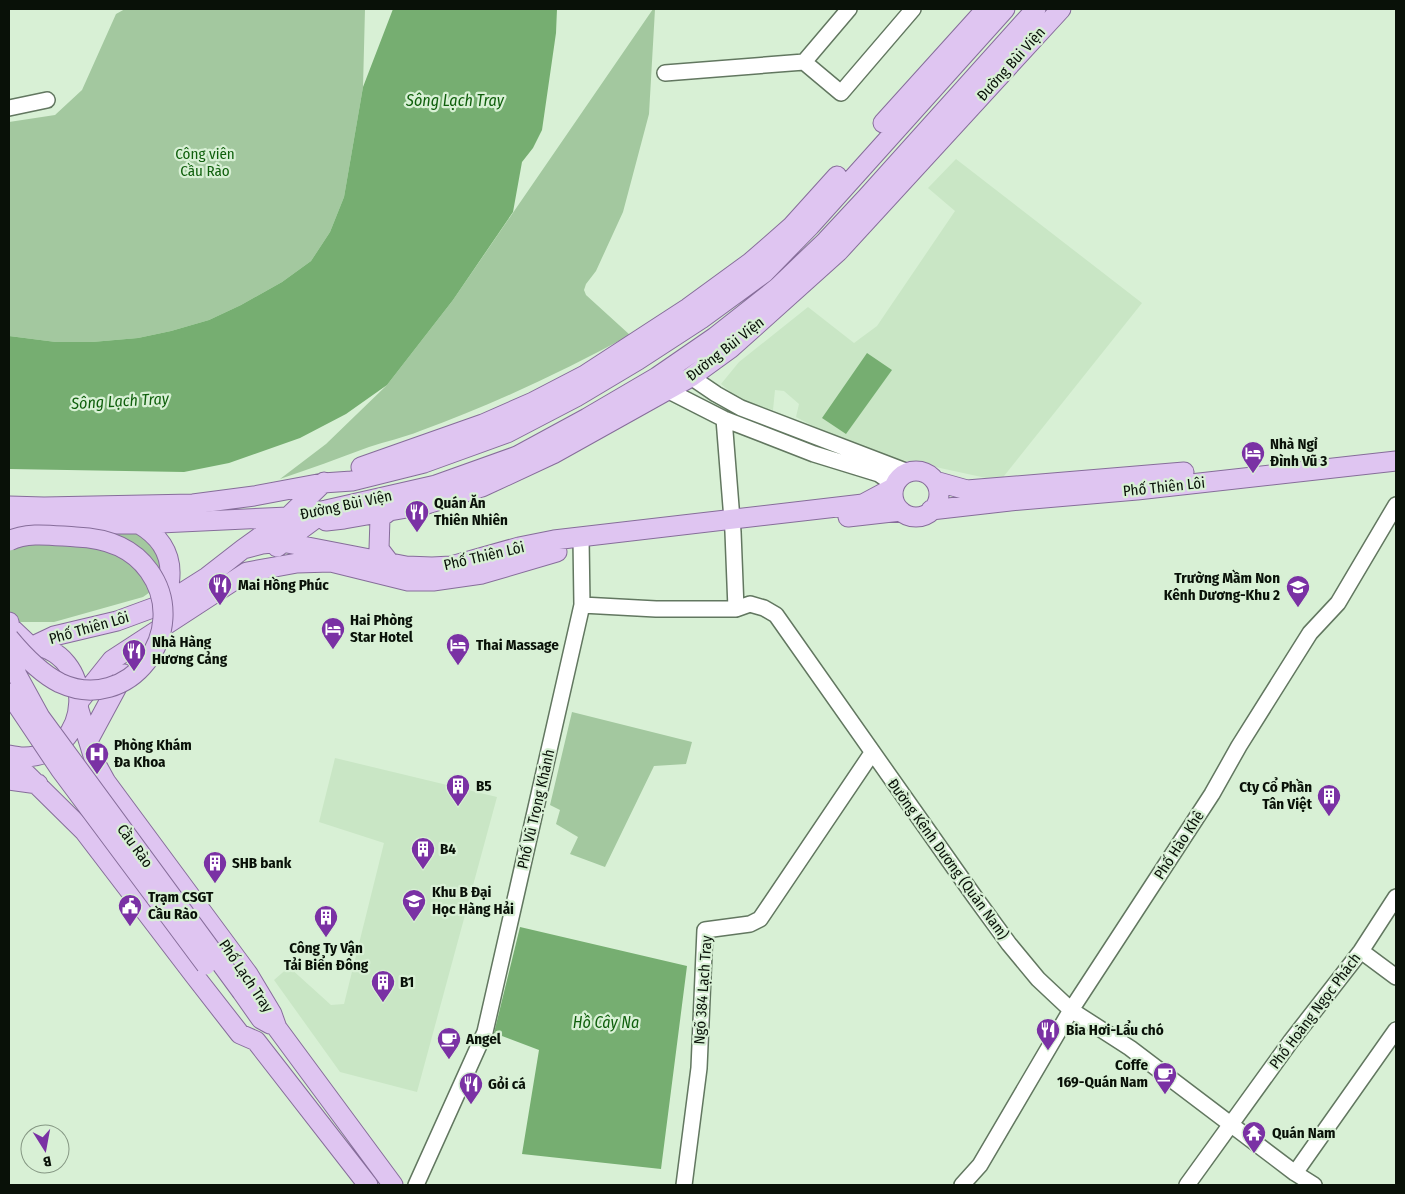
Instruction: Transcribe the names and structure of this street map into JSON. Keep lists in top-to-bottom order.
{
  "streets": {
    "main road": [
      "Đường Bùi Viện",
      "Phố Thiên Lôi",
      "Cầu Rào",
      "Phố Lạch Tray"
    ],
    "street": [
      "Phố Vũ Trọng Khánh",
      "Phố Hào Khê",
      "Đường Kênh Dương (Quán Nam)",
      "Ngõ 384 Lạch Tray",
      "Phố Hoàng Ngọc Phách"
    ]
  },
  "crossings": [
    ["Phố Thiên Lôi", "Phố Vũ Trọng Khánh"],
    ["Phố Thiên Lôi", "Phố Lạch Tray"],
    ["Phố Vũ Trọng Khánh", "Đường Kênh Dương (Quán Nam)"],
    ["Phố Hào Khê", "Đường Kênh Dương (Quán Nam)"],
    ["Cầu Rào", "Phố Lạch Tray"],
    ["Đường Kênh Dương (Quán Nam)", "Ngõ 384 Lạch Tray"],
    ["Đường Kênh Dương (Quán Nam)", "Phố Hoàng Ngọc Phách"]
  ],
  "water": ["Sông Lạch Tray", "Hồ Cây Na"],
  "parks": ["Công viên Cầu Rào"],
  "places": {
    "hotel": ["Nhà Ngỉ Đình Vũ 3", "Hai Phòng Star Hotel", "Thai Massage"],
    "restaurant": [
      "Quán Ăn Thiên Nhiên",
      "Mai Hồng Phúc",
      "Nhà Hàng Hương Cảng",
      "Bia Hơi-Lẩu chó",
      "Gỏi cá"
    ],
    "school or university": ["Trường Mầm Non Kênh Dương-Khu 2", "Khu B Đại Học Hàng Hải"],
    "hospital": ["Phòng Khám Đa Khoa"],
    "building": [
      "B5",
      "Cty Cổ Phần Tân Việt",
      "B4",
      "SHB bank",
      "Công Ty Vận Tải Biển Đông",
      "B1"
    ],
    "public building": ["Trạm CSGT Cầu Rào"],
    "cafe": ["Angel", "Coffe 169-Quán Nam"],
    "temple": ["Quán Nam"]
  },
  "north": "bottom"
}
